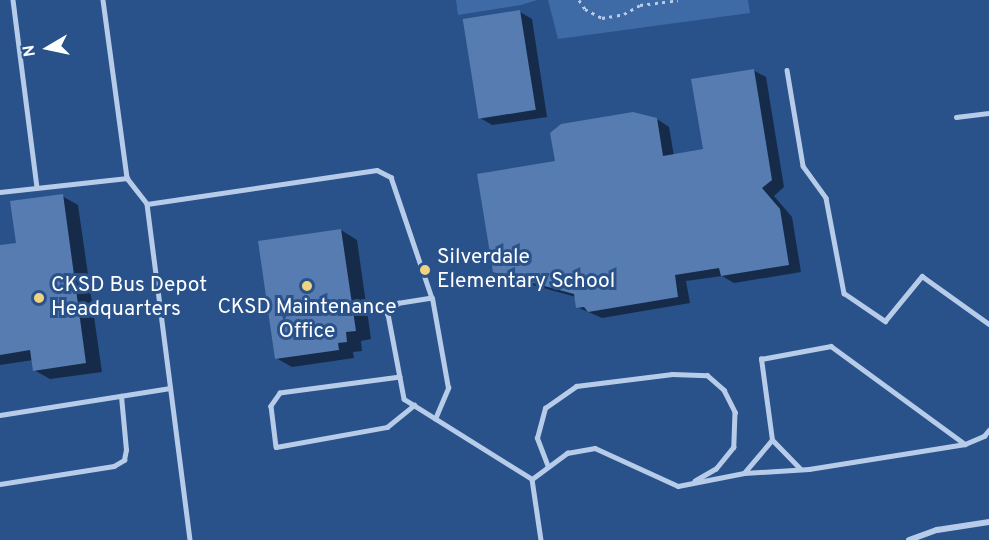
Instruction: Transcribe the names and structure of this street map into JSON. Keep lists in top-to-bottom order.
{
  "places": ["Silverdale Elementary School", "CKSD Maintenance Office", "CKSD Bus Depot Headquarters"],
  "north": "left"
}
